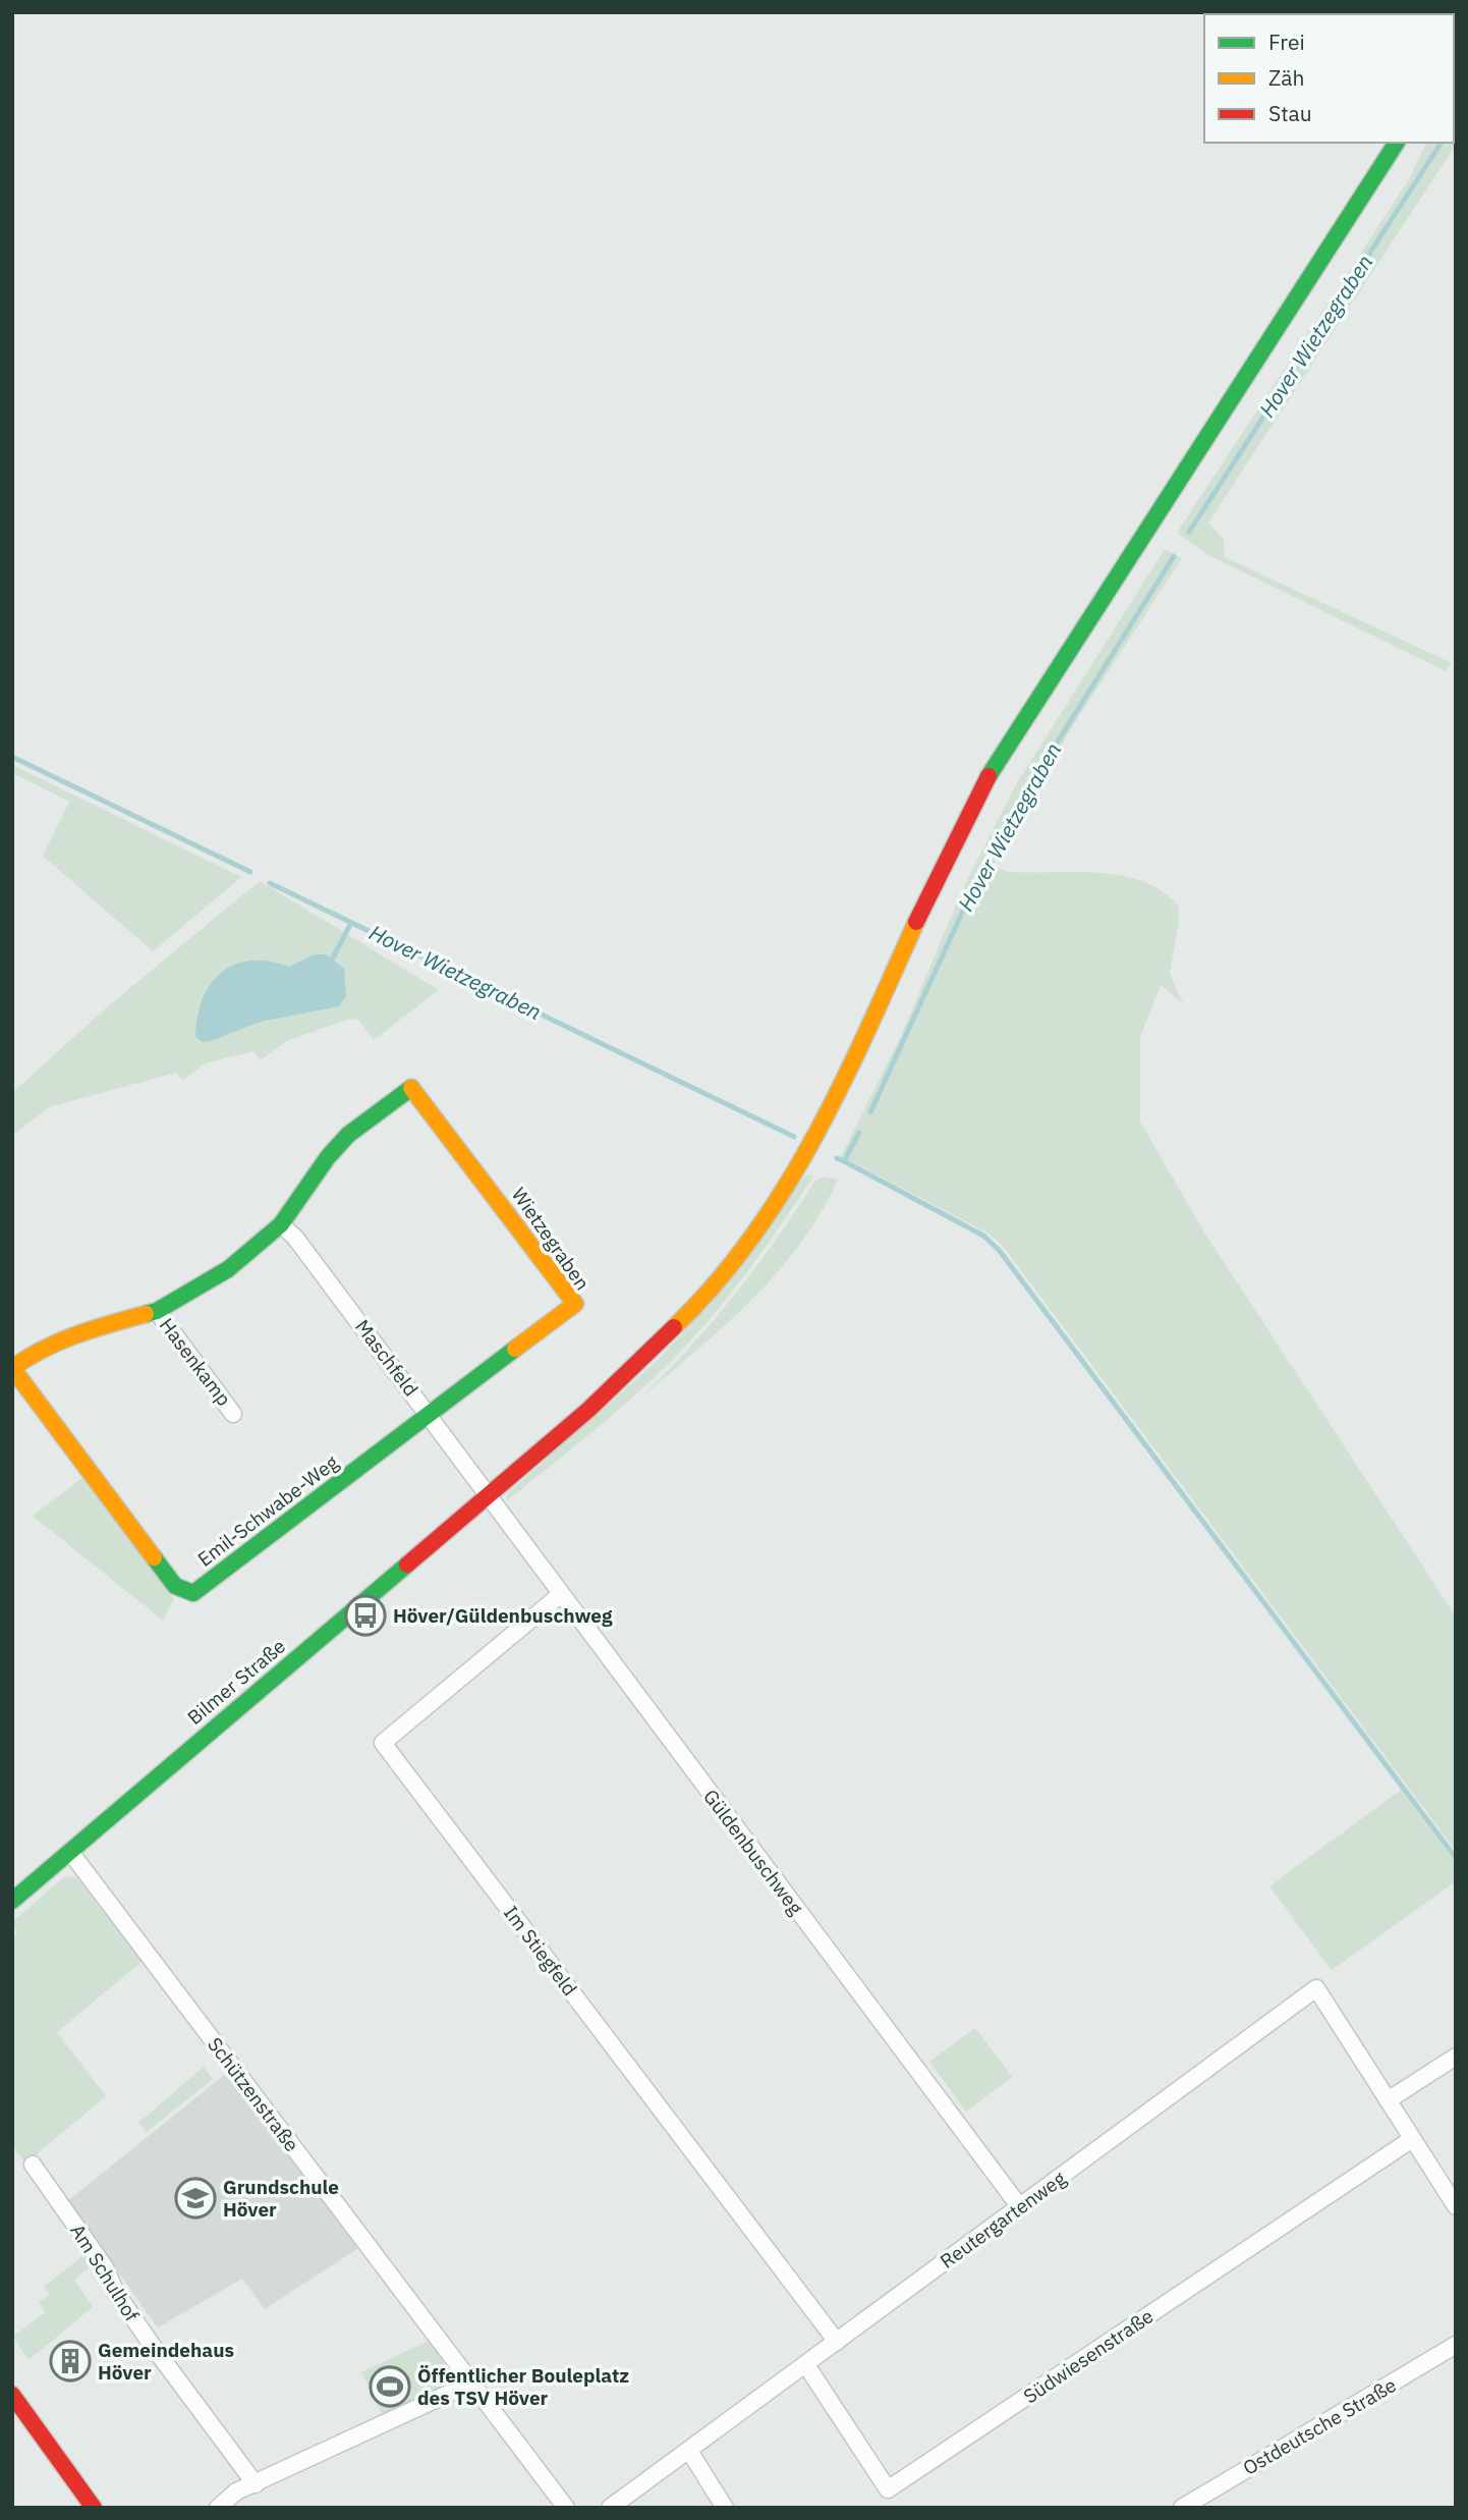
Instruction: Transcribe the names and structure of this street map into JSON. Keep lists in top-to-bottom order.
{
  "streets": {
    "street": [
      "Wietzegraben",
      "Maschfeld",
      "Hasenkamp",
      "Emil-Schwabe-Weg",
      "Bilmer Straße",
      "Güldenbuschweg",
      "Im Stiegfeld",
      "Schützenstraße",
      "Reutergartenweg",
      "Am Schulhof",
      "Südwiesenstraße",
      "Ostdeutsche Straße"
    ]
  },
  "crossings": [
    ["Wietzegraben", "Maschfeld"],
    ["Wietzegraben", "Emil-Schwabe-Weg"],
    ["Maschfeld", "Emil-Schwabe-Weg"],
    ["Maschfeld", "Bilmer Straße"],
    ["Maschfeld", "Güldenbuschweg"],
    ["Bilmer Straße", "Güldenbuschweg"],
    ["Bilmer Straße", "Schützenstraße"],
    ["Güldenbuschweg", "Im Stiegfeld"],
    ["Güldenbuschweg", "Reutergartenweg"],
    ["Im Stiegfeld", "Reutergartenweg"],
    ["Reutergartenweg", "Südwiesenstraße"]
  ],
  "water": ["Hover Wietzegraben"],
  "places": {
    "bus stop": ["Höver/Güldenbuschweg"],
    "school or university": ["Grundschule Höver"],
    "building": ["Gemeindehaus Höver"],
    "sports": ["Öffentlicher Bouleplatz des TSV Höver"]
  },
  "legend": ["Frei", "Zäh", "Stau"]
}
